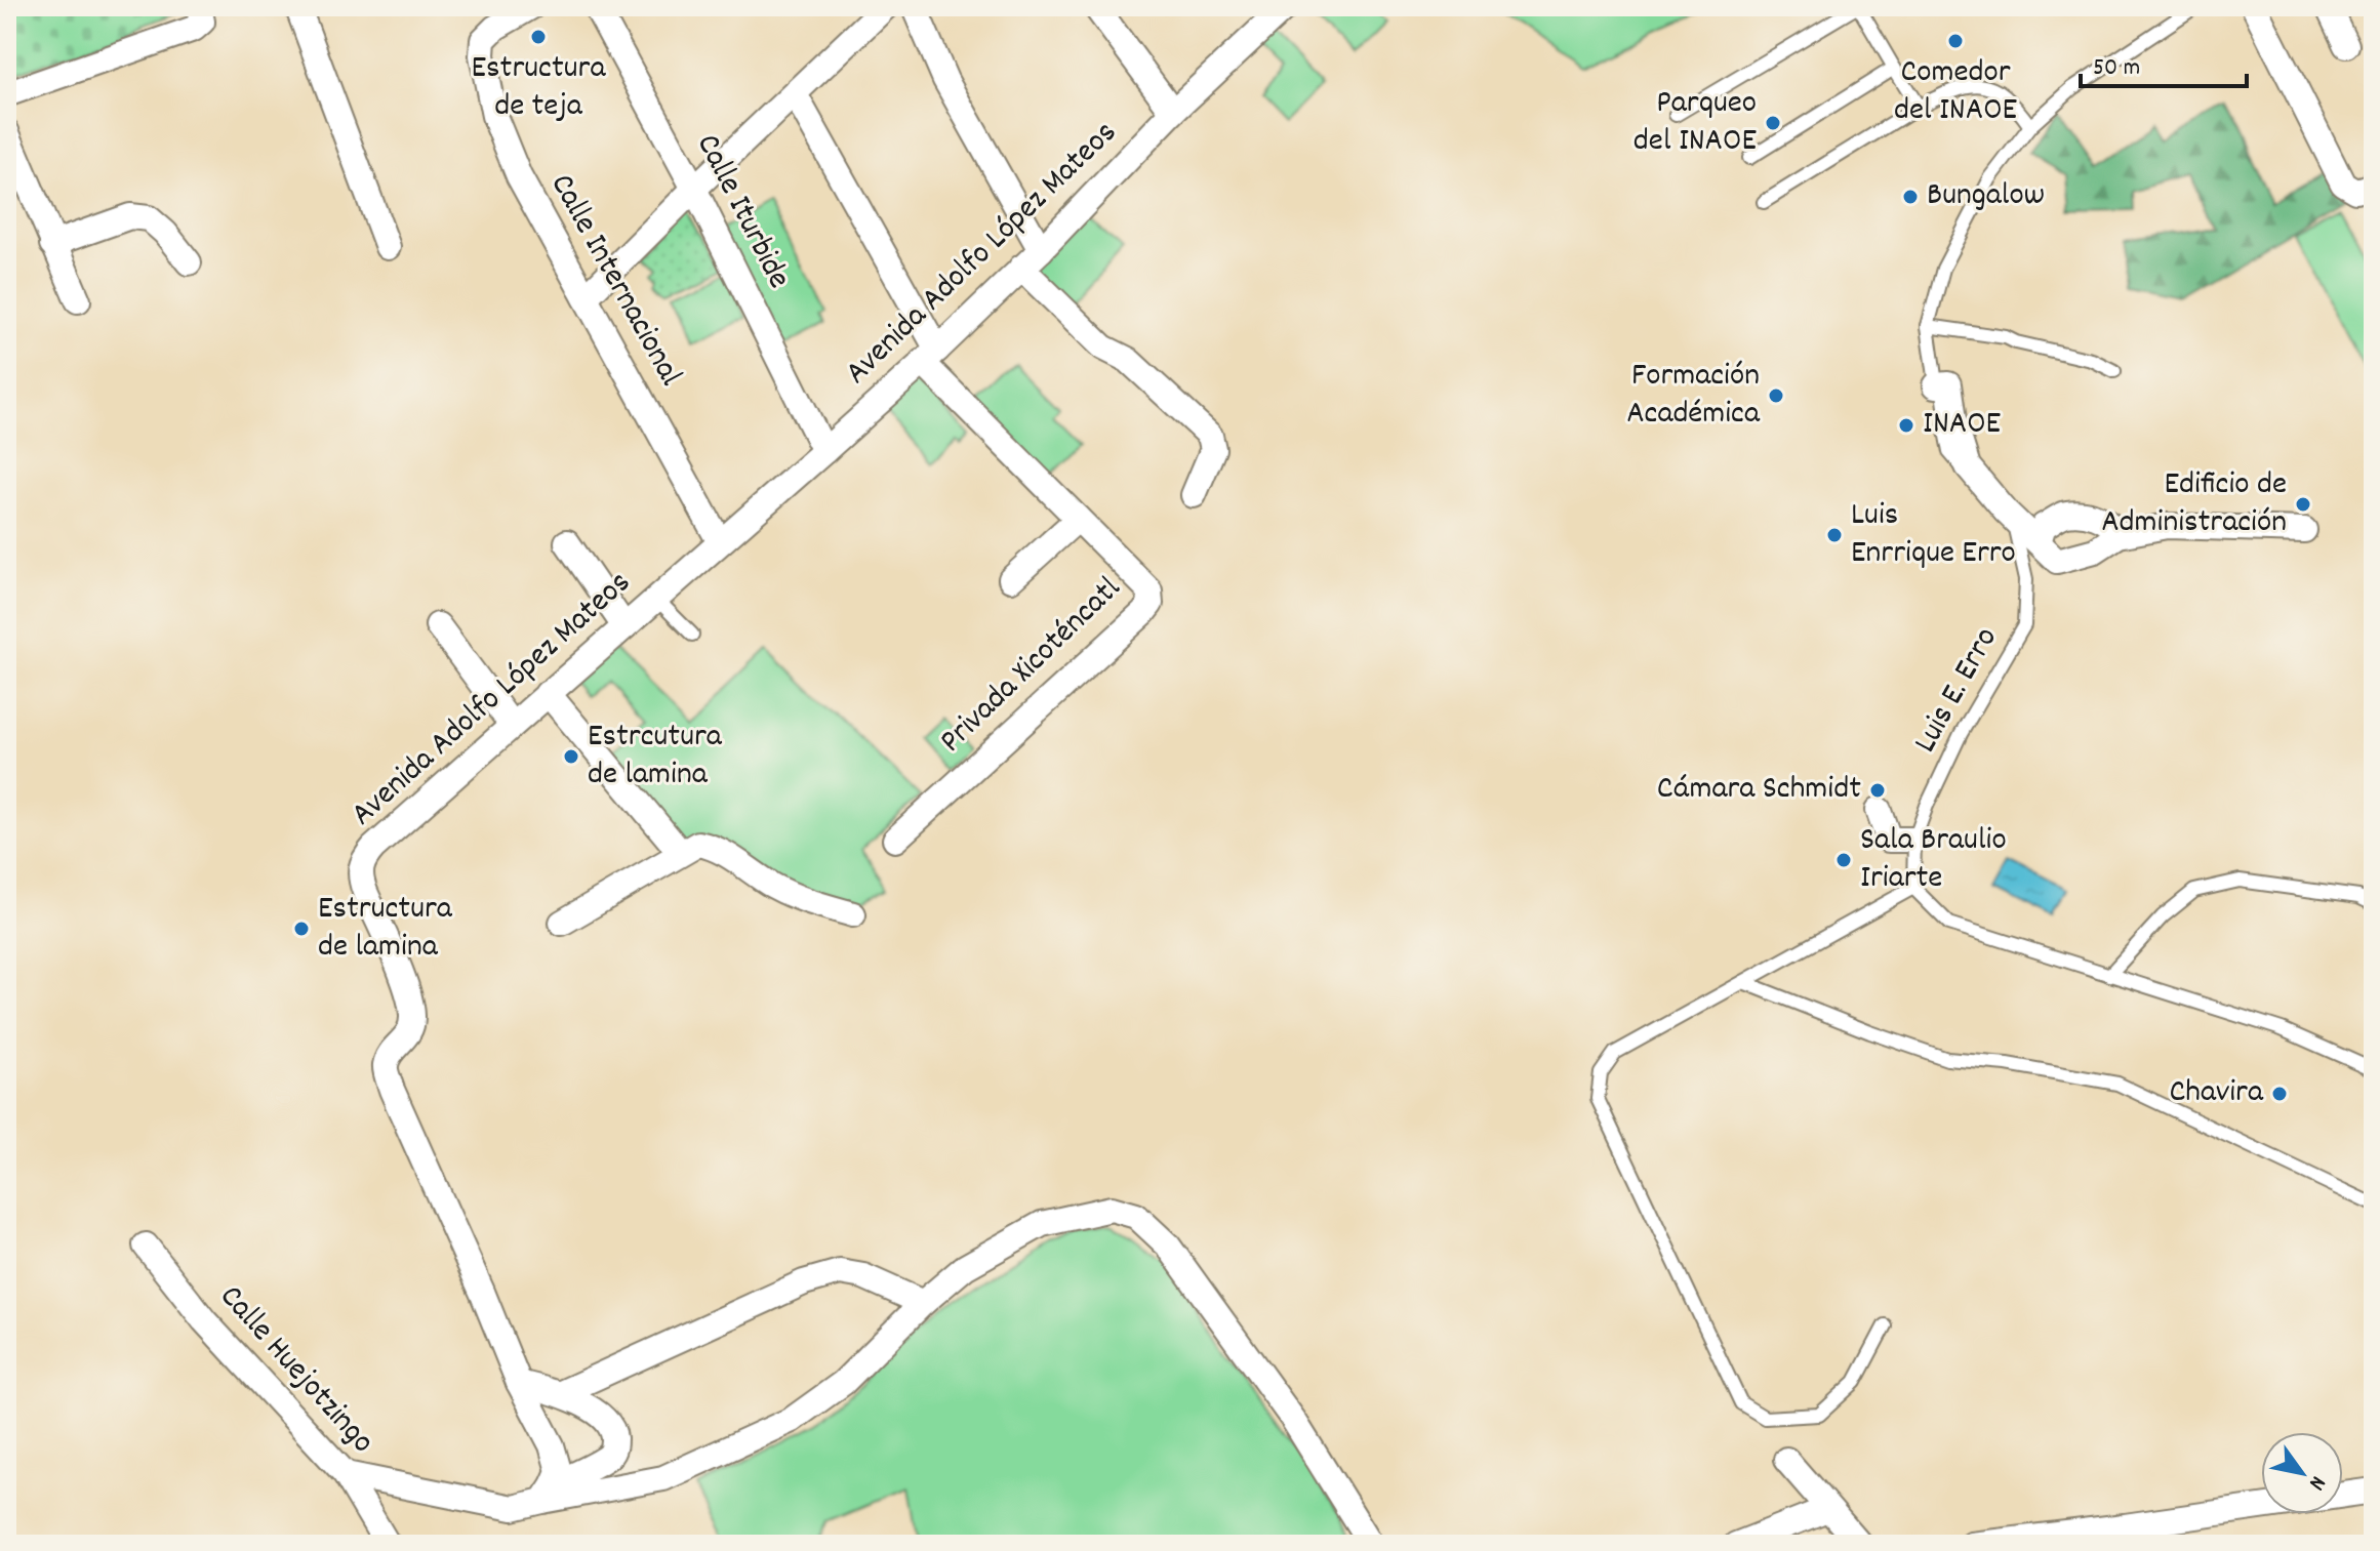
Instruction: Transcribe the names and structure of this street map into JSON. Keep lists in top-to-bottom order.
{
  "streets": {
    "street": [
      "Calle Iturbide",
      "Avenida Adolfo López Mateos",
      "Calle Internacional",
      "Privada Xicoténcatl",
      "Calle Huejotzingo"
    ],
    "lane": ["Luis E. Erro"]
  },
  "crossings": [
    ["Calle Iturbide", "Avenida Adolfo López Mateos"],
    ["Avenida Adolfo López Mateos", "Calle Internacional"],
    ["Avenida Adolfo López Mateos", "Privada Xicoténcatl"]
  ],
  "places": [
    "Estructura de teja",
    "Comedor del INAOE",
    "Parqueo del INAOE",
    "Bungalow",
    "Formación Académica",
    "INAOE",
    "Edificio de Administración",
    "Luis Enrrique Erro",
    "Estrcutura de lamina",
    "Cámara Schmidt",
    "Sala Braulio Iriarte",
    "Estructura de lamina",
    "Chavira"
  ],
  "scale_bar": "50 m",
  "north": "bottom right"
}
